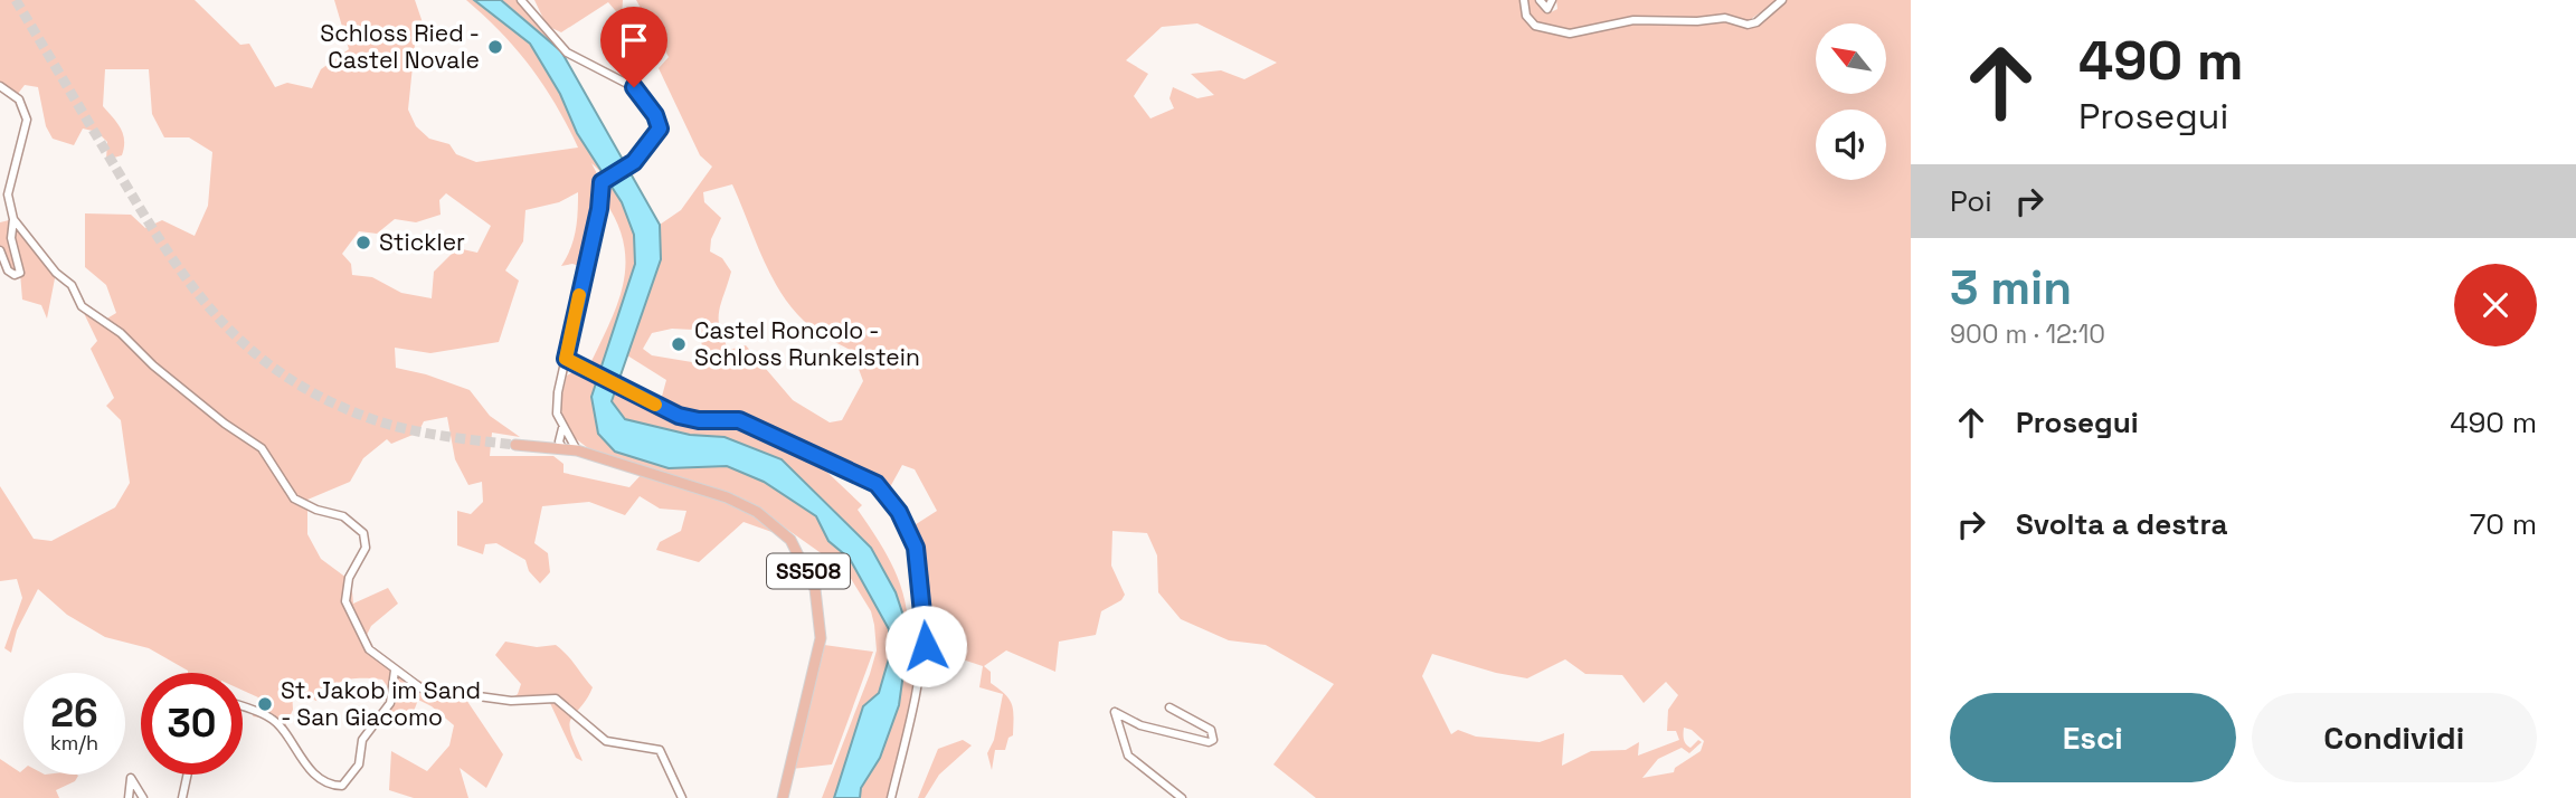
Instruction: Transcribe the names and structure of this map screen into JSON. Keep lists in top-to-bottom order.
{
  "streets": {
    "main road": ["SS508"]
  },
  "places": [
    "Schloss Ried - Castel Novale",
    "Stickler",
    "Castel Roncolo - Schloss Runkelstein",
    "St. Jakob im Sand - San Giacomo"
  ],
  "north": "top left",
  "page": {
    "turn": ["490 m", "Prosegui"],
    "then": "Poi",
    "heading": ["3 min", "900 m · 12:10"],
    "list": [
      {
        "name": "Prosegui",
        "value": "490 m"
      },
      {
        "name": "Svolta a destra",
        "value": "70 m"
      }
    ],
    "speed": "26 km/h",
    "limit": "30",
    "buttons": ["Esci", "Condividi"]
  }
}
